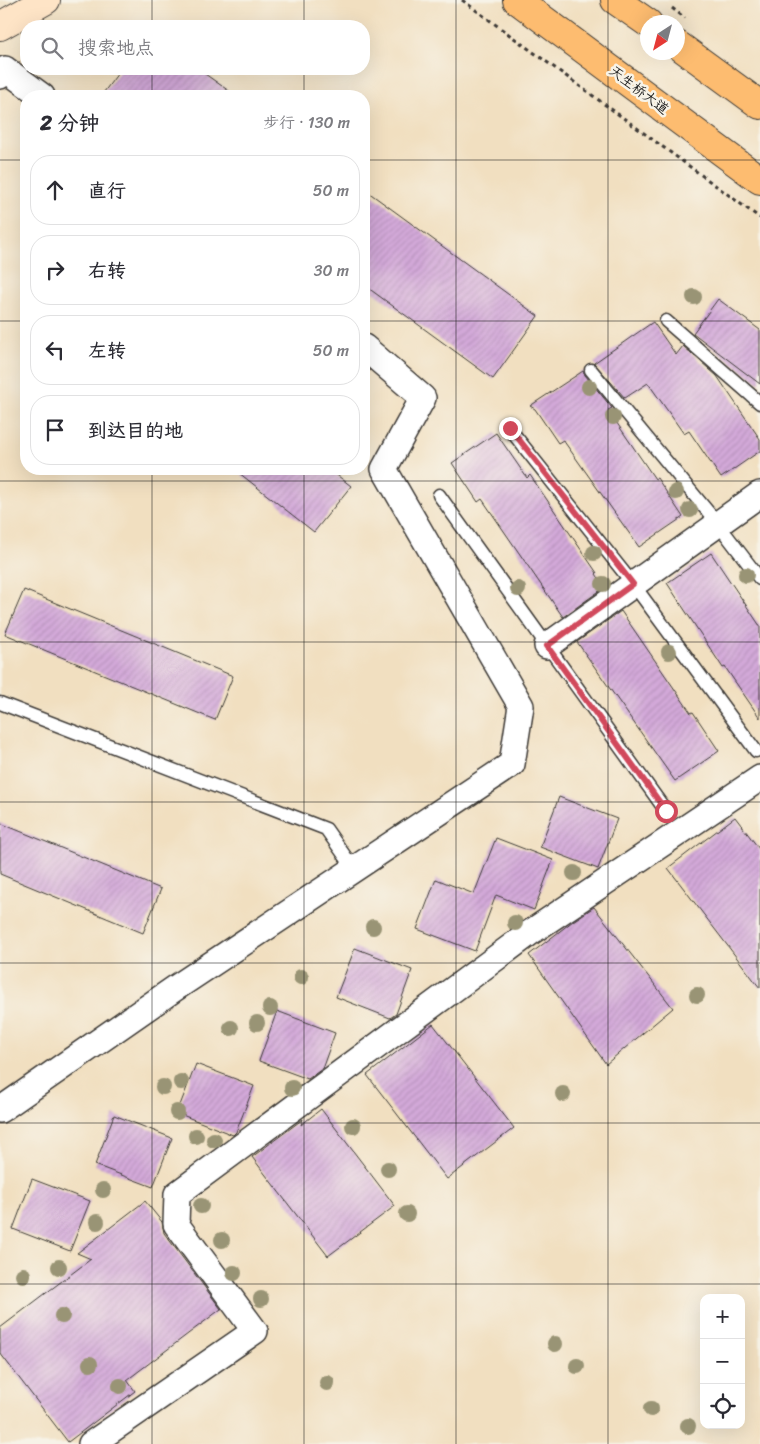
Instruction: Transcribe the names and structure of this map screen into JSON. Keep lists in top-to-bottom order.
{
  "streets": {
    "main road": ["天生桥大道"]
  },
  "north": "bottom left",
  "page": {
    "search": "搜索地点",
    "heading": ["2 分钟", "步行 · 130 m"],
    "list": [
      ["直行", "50 m"],
      ["右转", "30 m"],
      ["左转", "50 m"],
      "到达目的地"
    ],
    "map_buttons": ["+", "−"]
  }
}
